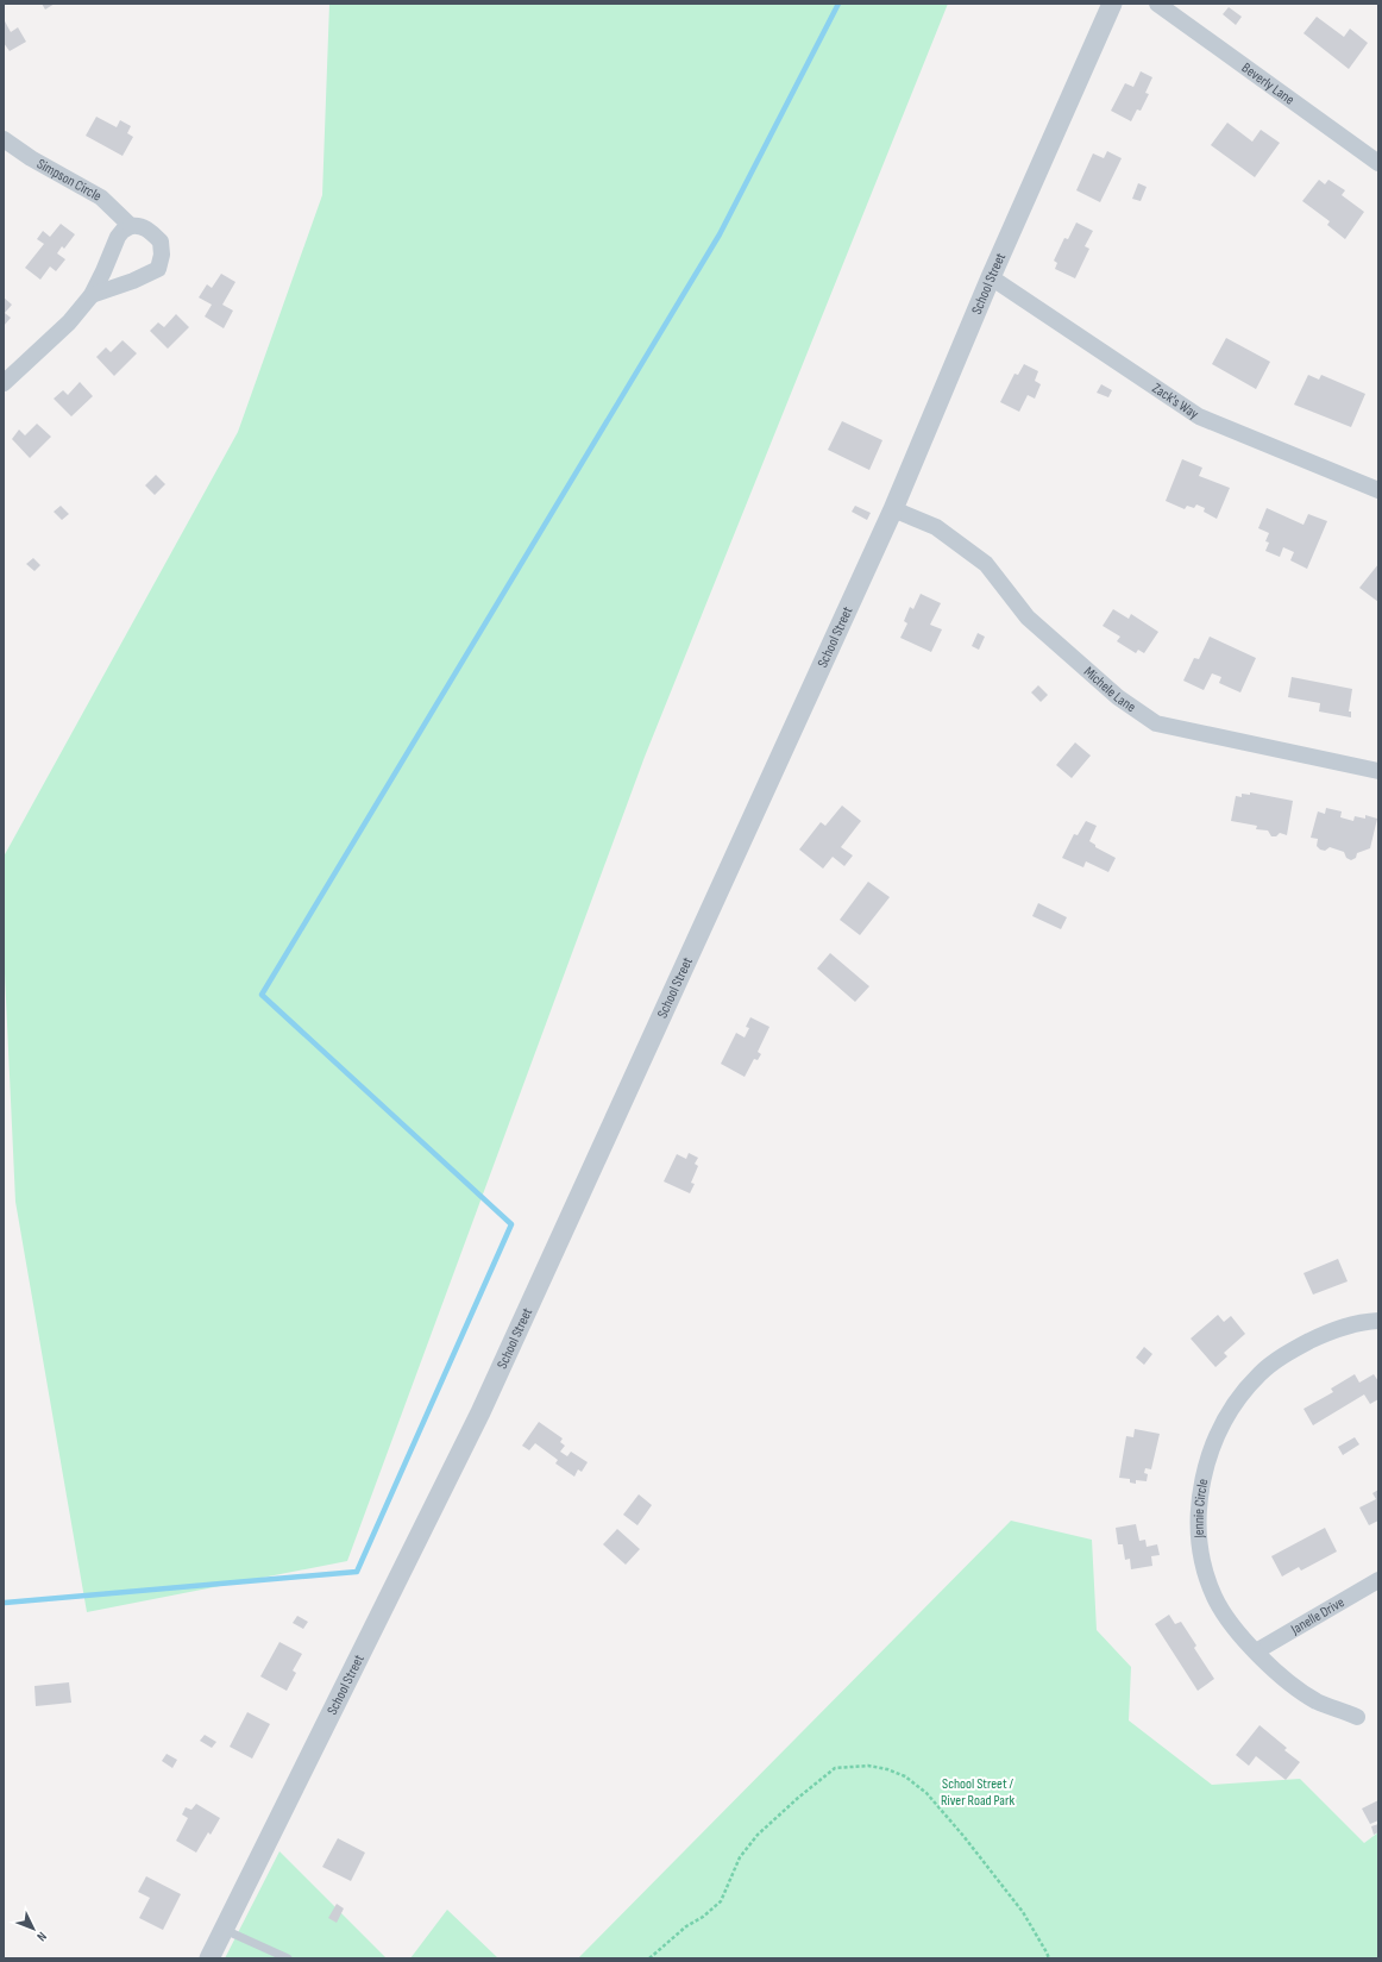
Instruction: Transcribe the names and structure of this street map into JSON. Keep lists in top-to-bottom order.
{
  "streets": {
    "street": [
      "Beverly Lane",
      "Simpson Circle",
      "School Street",
      "Zack's Way",
      "Michele Lane",
      "Jennie Circle",
      "Janelle Drive"
    ]
  },
  "crossings": [
    ["School Street", "Zack's Way"],
    ["School Street", "Michele Lane"],
    ["Jennie Circle", "Janelle Drive"]
  ],
  "parks": ["School Street / River Road Park"],
  "north": "bottom right"
}
